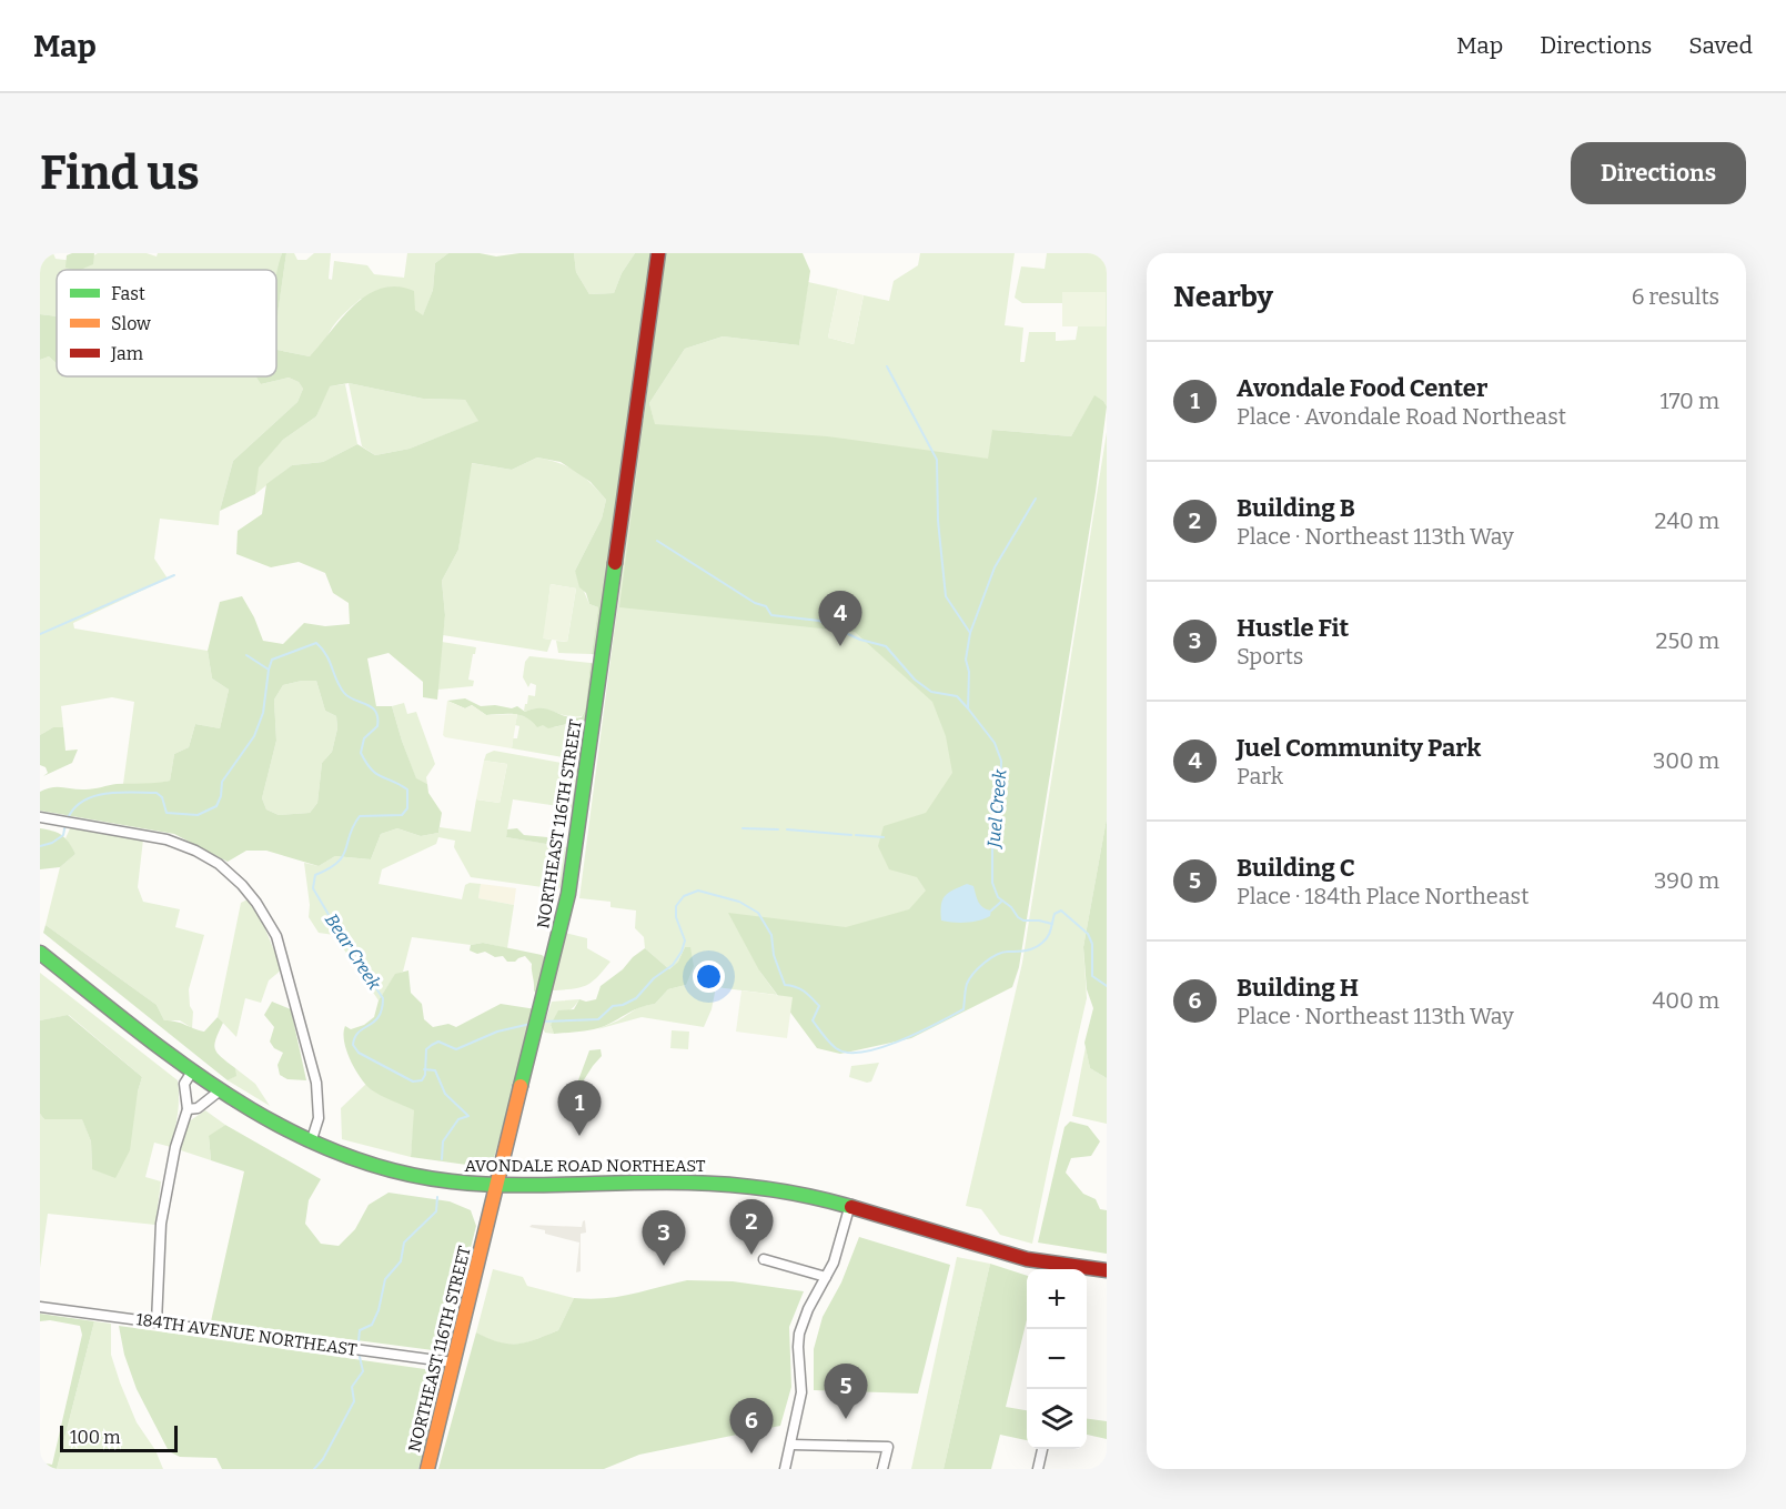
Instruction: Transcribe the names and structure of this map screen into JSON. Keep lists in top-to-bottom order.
{
  "streets": {
    "street": ["NORTHEAST 116TH STREET", "AVONDALE ROAD NORTHEAST", "184TH AVENUE NORTHEAST"]
  },
  "crossings": [
    ["NORTHEAST 116TH STREET", "AVONDALE ROAD NORTHEAST"],
    ["NORTHEAST 116TH STREET", "184TH AVENUE NORTHEAST"]
  ],
  "water": ["Juel Creek", "Bear Creek"],
  "legend": ["Fast", "Slow", "Jam"],
  "scale_bar": "100 m",
  "page": {
    "header": "Map",
    "nav": ["Map", "Directions", "Saved"],
    "buttons": "Directions",
    "title": "Find us",
    "heading": ["Nearby", "6 results"],
    "list": [
      {
        "mark": "1",
        "name": "Avondale Food Center",
        "note": "Place · Avondale Road Northeast",
        "value": "170 m"
      },
      {
        "mark": "2",
        "name": "Building B",
        "note": "Place · Northeast 113th Way",
        "value": "240 m"
      },
      {
        "mark": "3",
        "name": "Hustle Fit",
        "note": "Sports",
        "value": "250 m"
      },
      {
        "mark": "4",
        "name": "Juel Community Park",
        "note": "Park",
        "value": "300 m"
      },
      {
        "mark": "5",
        "name": "Building C",
        "note": "Place · 184th Place Northeast",
        "value": "390 m"
      },
      {
        "mark": "6",
        "name": "Building H",
        "note": "Place · Northeast 113th Way",
        "value": "400 m"
      }
    ],
    "pins": [
      "4",
      "1",
      "2",
      "3",
      "5",
      "6"
    ],
    "map_buttons": ["+", "−"],
    "scale": "100 m"
  }
}
